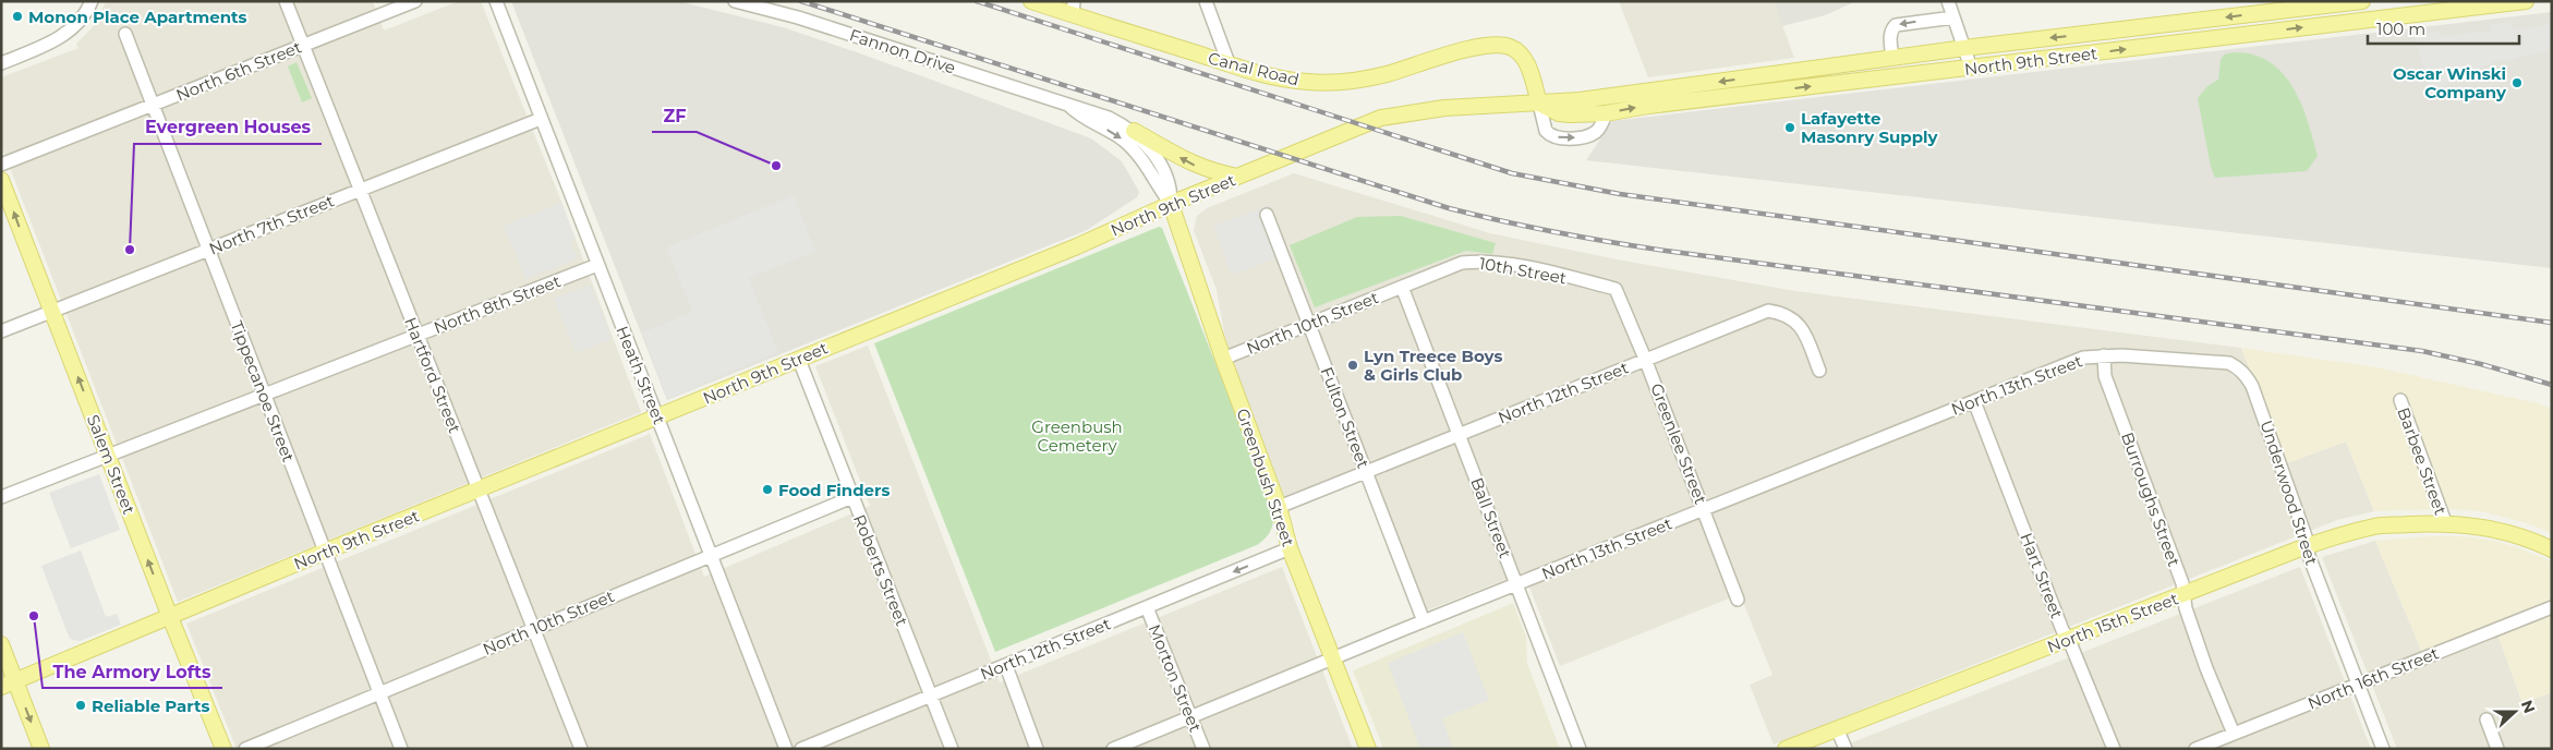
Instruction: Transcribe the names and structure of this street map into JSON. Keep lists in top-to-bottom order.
{
  "streets": {
    "main road": [
      "North 9th Street",
      "Canal Road",
      "Salem Street",
      "Greenbush Street",
      "North 15th Street"
    ],
    "street": [
      "Fannon Drive",
      "North 6th Street",
      "North 7th Street",
      "10th Street",
      "North 8th Street",
      "North 10th Street",
      "Hartford Street",
      "Heath Street",
      "North 13th Street",
      "Tippecanoe Street",
      "North 12th Street",
      "Fulton Street",
      "Greenlee Street",
      "Barbee Street",
      "Underwood Street",
      "Burroughs Street",
      "Ball Street",
      "Roberts Street",
      "Hart Street",
      "Morton Street",
      "North 16th Street"
    ]
  },
  "crossings": [
    ["Fannon Drive", "North 9th Street"],
    ["Fannon Drive", "Greenbush Street"],
    ["North 9th Street", "Canal Road"],
    ["North 9th Street", "Hartford Street"],
    ["North 9th Street", "Heath Street"],
    ["North 9th Street", "Tippecanoe Street"],
    ["North 9th Street", "Salem Street"],
    ["North 9th Street", "Greenbush Street"],
    ["North 9th Street", "Roberts Street"],
    ["North 6th Street", "Hartford Street"],
    ["North 6th Street", "Tippecanoe Street"],
    ["North 7th Street", "Hartford Street"],
    ["North 7th Street", "Heath Street"],
    ["North 7th Street", "Tippecanoe Street"],
    ["North 7th Street", "Salem Street"],
    ["10th Street", "North 10th Street"],
    ["10th Street", "Greenlee Street"],
    ["10th Street", "Ball Street"],
    ["North 8th Street", "Hartford Street"],
    ["North 8th Street", "Heath Street"],
    ["North 8th Street", "Tippecanoe Street"],
    ["North 8th Street", "Salem Street"],
    ["North 10th Street", "Hartford Street"],
    ["North 10th Street", "Heath Street"],
    ["North 10th Street", "Tippecanoe Street"],
    ["North 10th Street", "Fulton Street"],
    ["North 10th Street", "Greenbush Street"],
    ["North 10th Street", "Ball Street"],
    ["North 10th Street", "Roberts Street"],
    ["North 13th Street", "Fulton Street"],
    ["North 13th Street", "Greenlee Street"],
    ["North 13th Street", "Greenbush Street"],
    ["North 13th Street", "Underwood Street"],
    ["North 13th Street", "Burroughs Street"],
    ["North 13th Street", "Ball Street"],
    ["North 13th Street", "Hart Street"],
    ["North 13th Street", "Morton Street"],
    ["North 12th Street", "Fulton Street"],
    ["North 12th Street", "Greenlee Street"],
    ["North 12th Street", "Greenbush Street"],
    ["North 12th Street", "Ball Street"],
    ["North 12th Street", "Roberts Street"],
    ["North 12th Street", "Morton Street"],
    ["Barbee Street", "North 15th Street"],
    ["Underwood Street", "Burroughs Street"],
    ["Underwood Street", "North 15th Street"],
    ["Underwood Street", "North 16th Street"],
    ["Burroughs Street", "North 15th Street"],
    ["Burroughs Street", "North 16th Street"],
    ["Hart Street", "North 15th Street"]
  ],
  "one_way": ["Salem Street"],
  "parks": ["Greenbush Cemetery"],
  "places": [
    "Monon Place Apartments",
    "Oscar Winski Company",
    "Lafayette Masonry Supply",
    "ZF",
    "Evergreen Houses",
    "Lyn Treece Boys & Girls Club",
    "Food Finders",
    "The Armory Lofts",
    "Reliable Parts"
  ],
  "scale_bar": "100 m",
  "north": "right"
}
